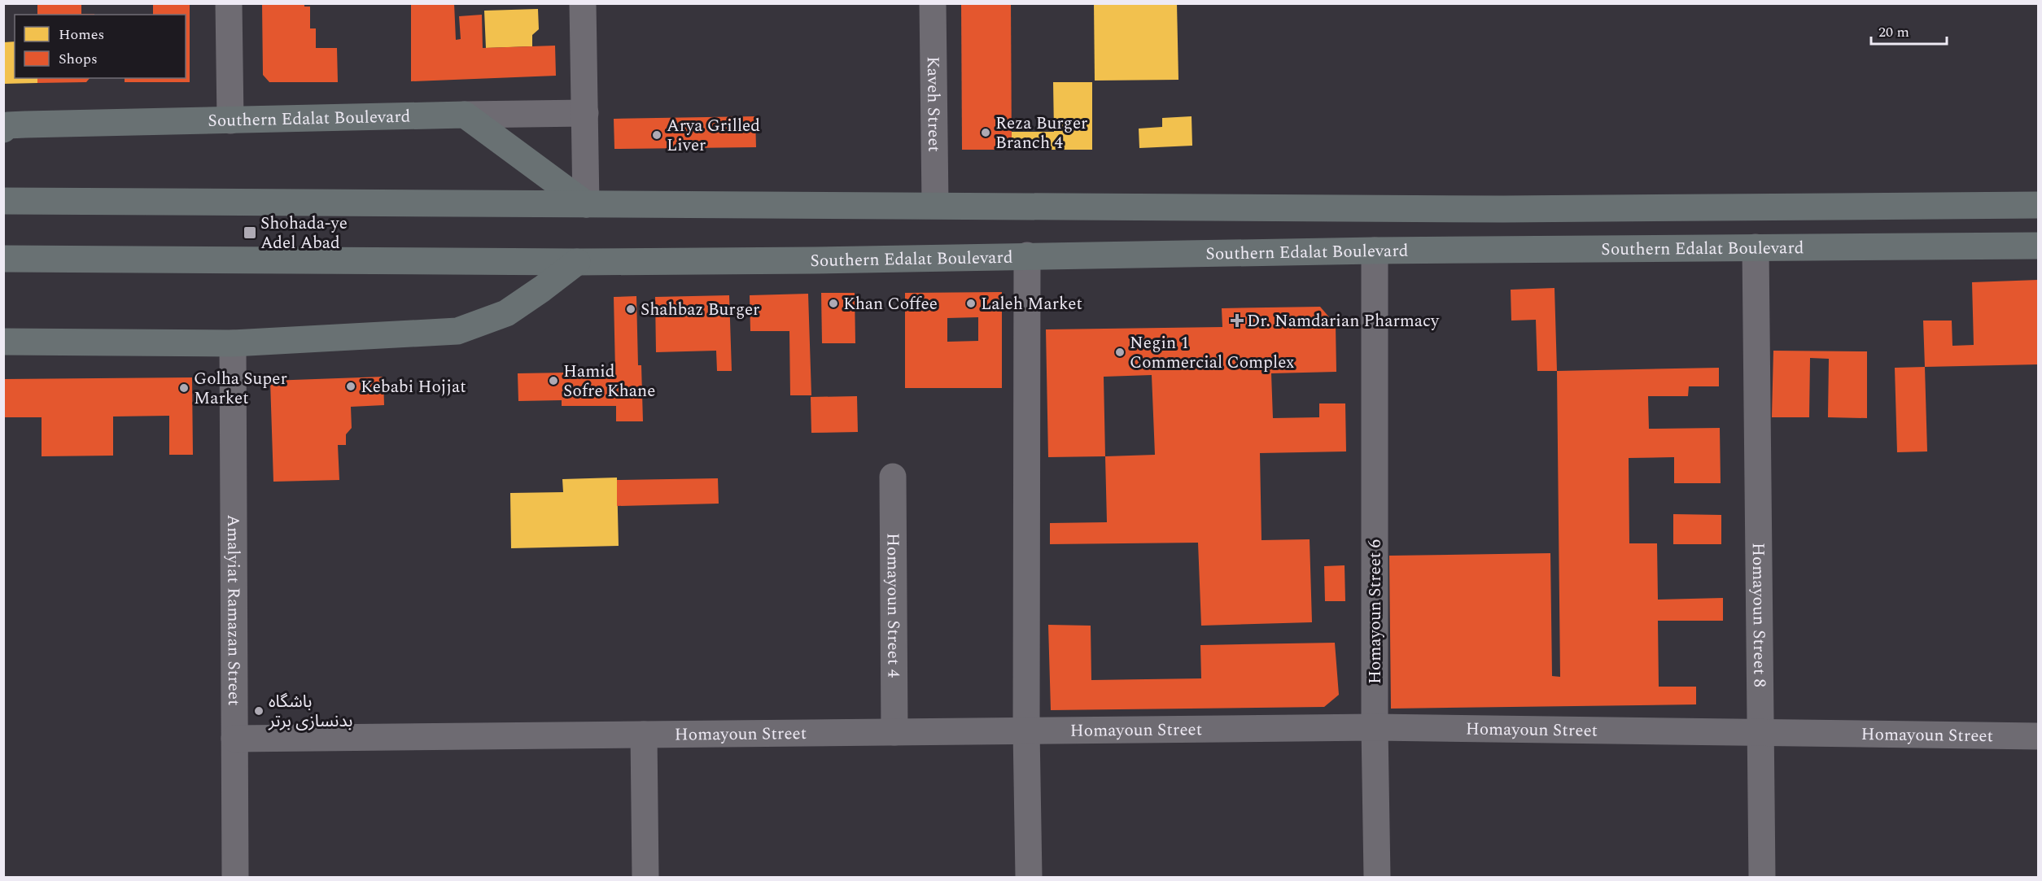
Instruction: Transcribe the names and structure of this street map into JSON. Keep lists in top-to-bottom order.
{
  "streets": {
    "main road": ["Southern Edalat Boulevard"],
    "street": [
      "Kaveh Street",
      "Homayoun Street 4",
      "Amalyiat Ramazan Street",
      "Homayoun Street 6",
      "Homayoun Street 8",
      "Homayoun Street"
    ]
  },
  "crossings": [
    ["Southern Edalat Boulevard", "Homayoun Street 6"],
    ["Southern Edalat Boulevard", "Homayoun Street 8"],
    ["Homayoun Street 4", "Homayoun Street"],
    ["Amalyiat Ramazan Street", "Homayoun Street"],
    ["Homayoun Street 6", "Homayoun Street"],
    ["Homayoun Street 8", "Homayoun Street"]
  ],
  "places": {
    "other": [
      "Reza Burger Branch 4",
      "Arya Grilled Liver",
      "Khan Coffee",
      "Laleh Market",
      "Shahbaz Burger",
      "Negin 1 Commercial Complex",
      "Hamid Sofre Khane",
      "Kebabi Hojjat",
      "Golha Super Market",
      "باشگاه بدنسازی برتر"
    ],
    "transit": ["Shohada-ye Adel Abad"],
    "health": ["Dr. Namdarian Pharmacy"]
  },
  "legend": ["Homes", "Shops"],
  "scale_bar": "20 m"
}
